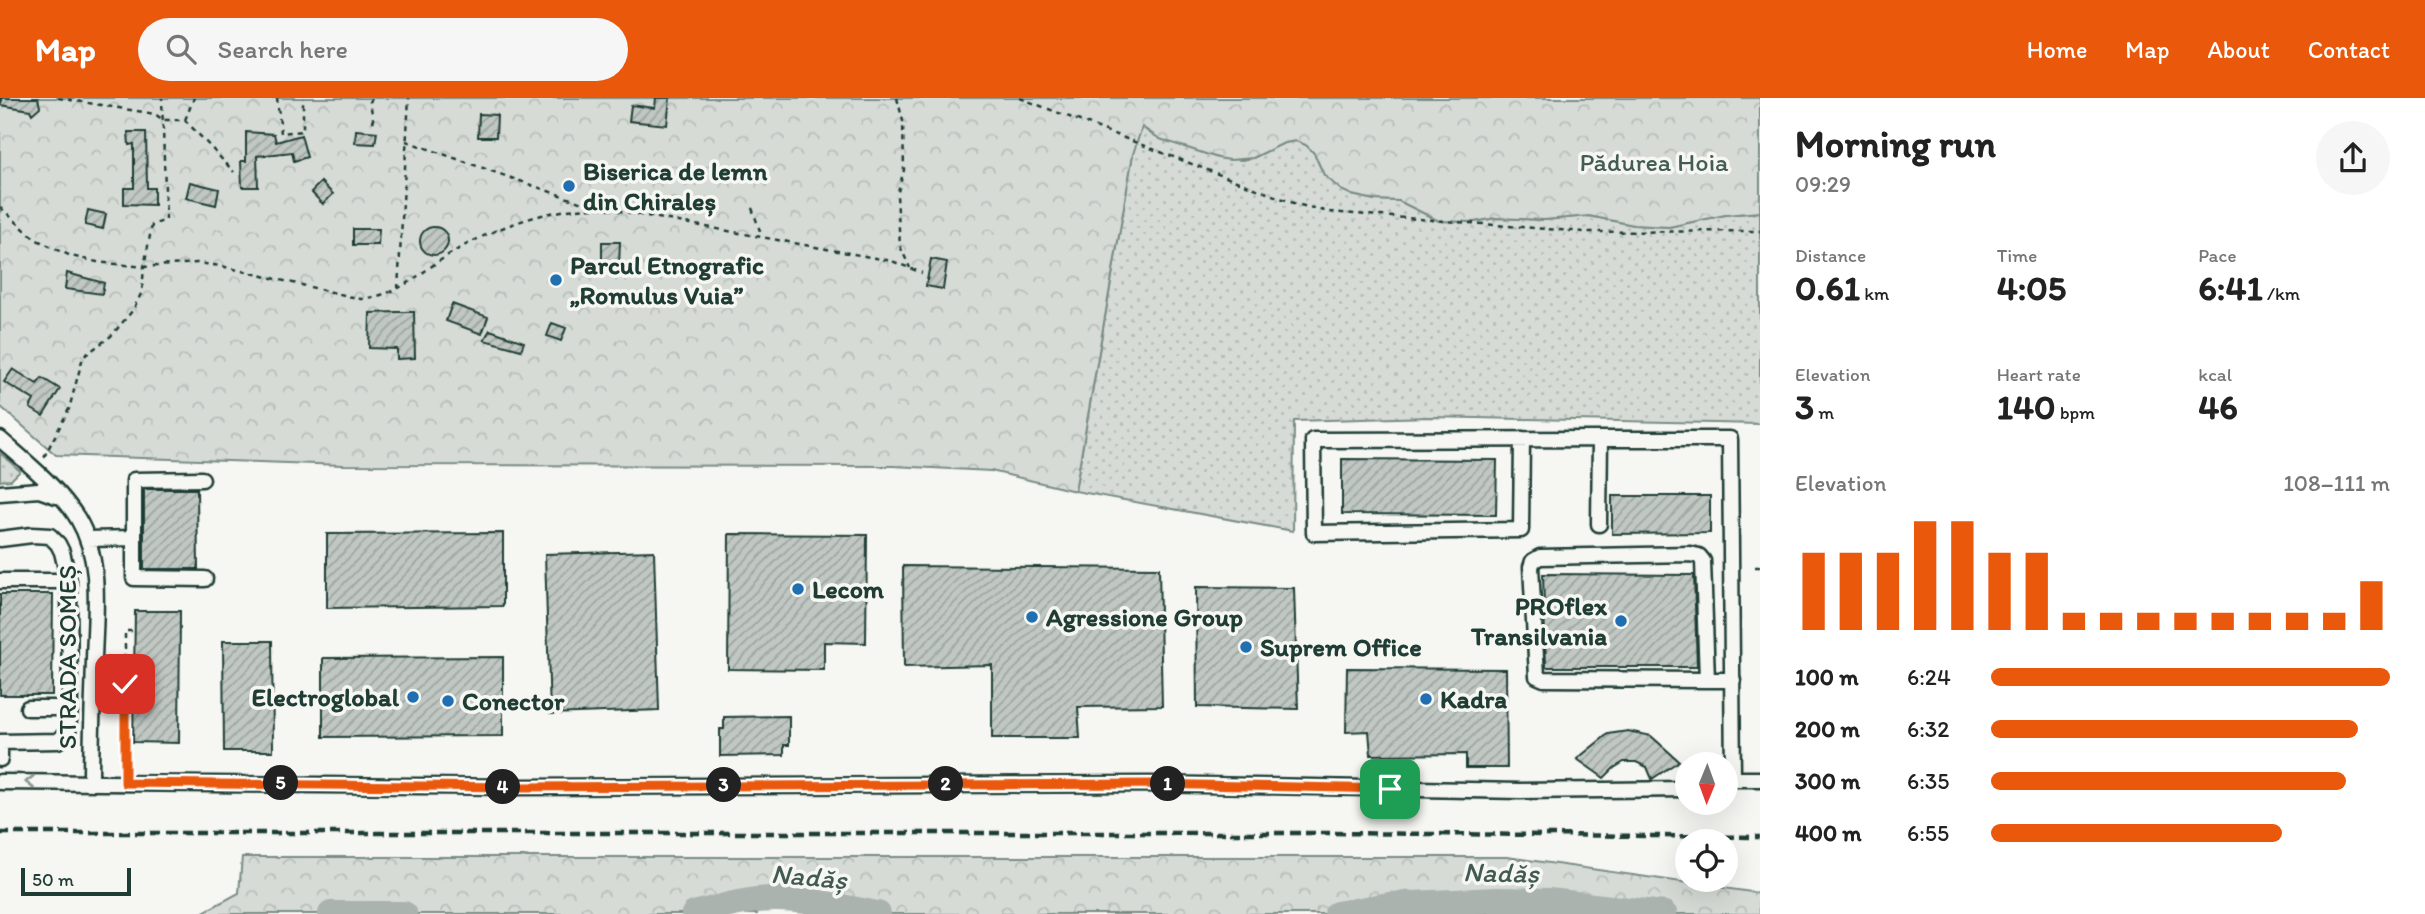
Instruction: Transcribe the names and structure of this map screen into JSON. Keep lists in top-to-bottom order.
{
  "streets": {
    "street": ["STRADA SOMEȘ"]
  },
  "water": ["Nadăș"],
  "parks": ["Pădurea Hoia"],
  "places": [
    "Biserica de lemn din Chiraleș",
    "Parcul Etnografic „Romulus Vuia”",
    "Lecom",
    "Agressione Group",
    "PROflex Transilvania",
    "Suprem Office",
    "Electroglobal",
    "Kadra",
    "Conector"
  ],
  "scale_bar": "50 m",
  "north": "bottom",
  "page": {
    "header": "Map",
    "search": "Search here",
    "nav": [
      "Home",
      "Map",
      "About",
      "Contact"
    ],
    "heading": ["Morning run", "09:29"],
    "stats": [
      ["Distance", "0.61 km"],
      ["Time", "4:05"],
      ["Pace", "6:41 /km"],
      ["Elevation", "3 m"],
      ["Heart rate", "140 bpm"],
      ["kcal", "46"]
    ],
    "chart": ["Elevation", "108–111 m"],
    "list": [
      {
        "name": "100 m",
        "note": "6:24"
      },
      {
        "name": "200 m",
        "note": "6:32"
      },
      {
        "name": "300 m",
        "note": "6:35"
      },
      {
        "name": "400 m",
        "note": "6:55"
      }
    ],
    "pins": [
      "5",
      "1",
      "2",
      "3",
      "4"
    ],
    "scale": "50 m"
  }
}
